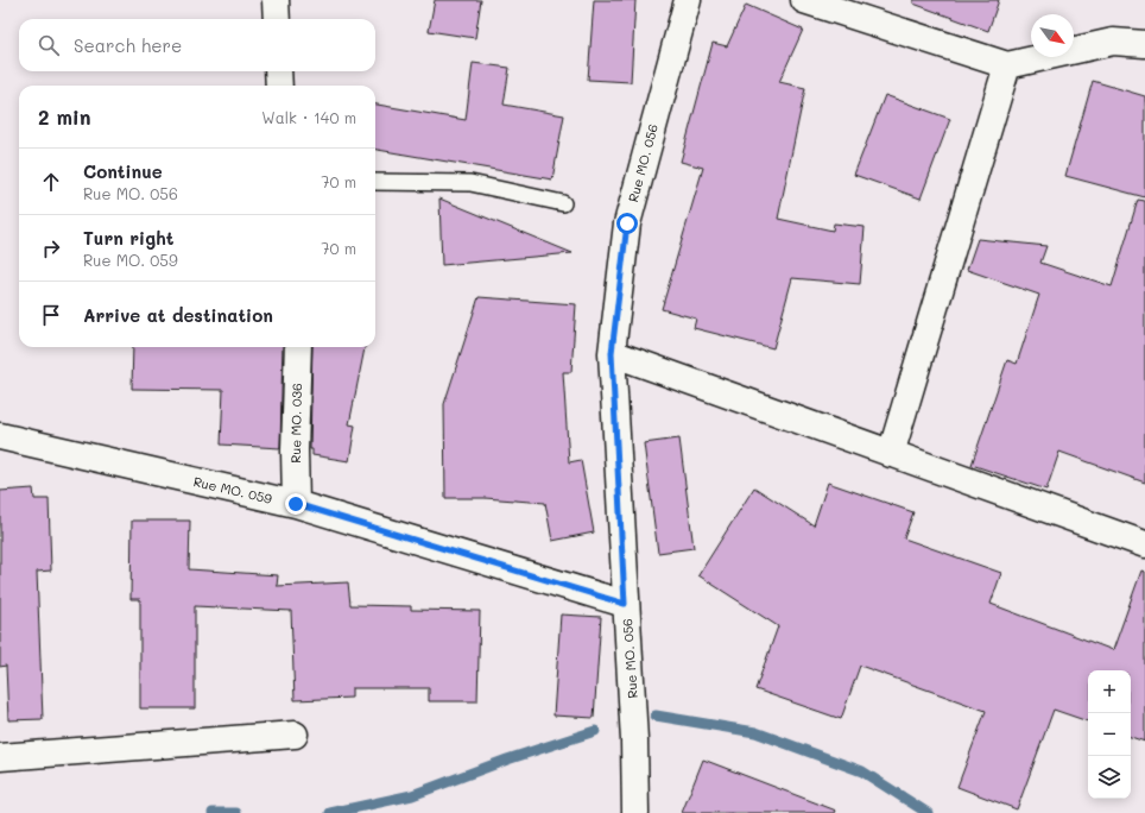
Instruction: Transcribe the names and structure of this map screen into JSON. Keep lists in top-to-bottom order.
{
  "streets": {
    "street": ["Rue MO. 056", "Rue MO. 036", "Rue MO. 059"]
  },
  "crossings": [
    ["Rue MO. 056", "Rue MO. 059"],
    ["Rue MO. 036", "Rue MO. 059"]
  ],
  "north": "bottom right",
  "page": {
    "search": "Search here",
    "heading": ["2 min", "Walk · 140 m"],
    "list": [
      ["Continue", "Rue MO. 056", "70 m"],
      ["Turn right", "Rue MO. 059", "70 m"],
      "Arrive at destination"
    ],
    "map_buttons": ["+", "−"]
  }
}
